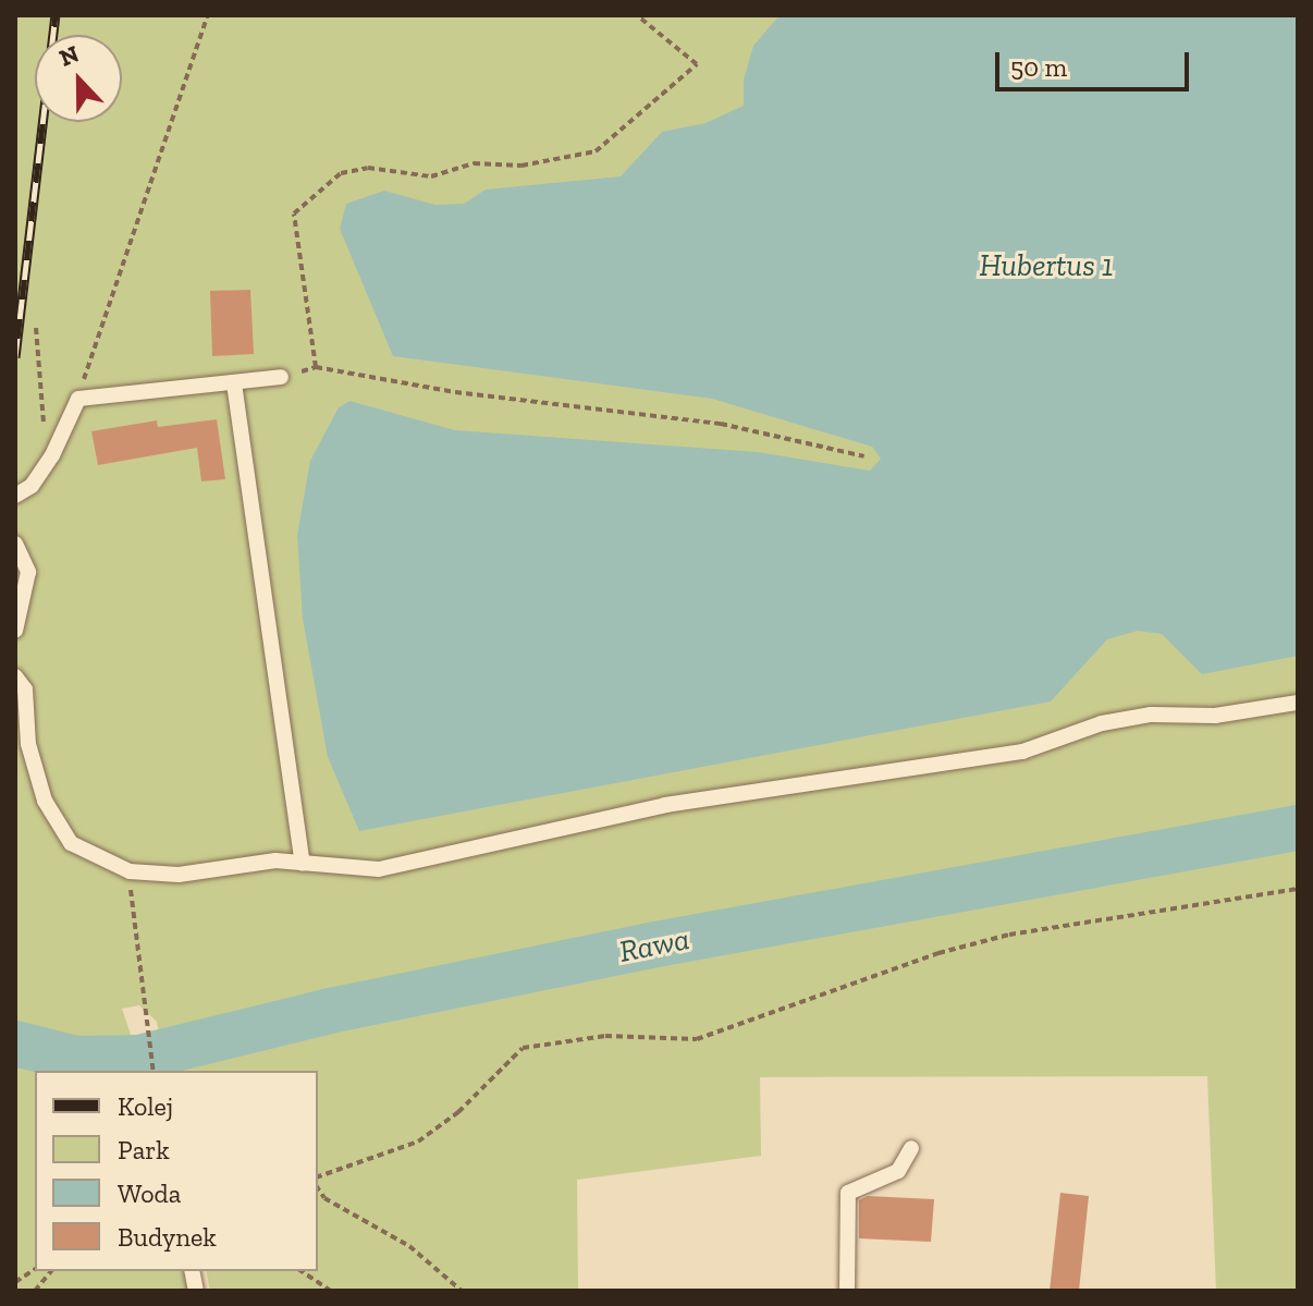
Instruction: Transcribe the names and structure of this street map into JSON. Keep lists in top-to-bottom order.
{
  "water": ["Hubertus 1", "Rawa"],
  "legend": [
    "Kolej",
    "Park",
    "Woda",
    "Budynek"
  ],
  "scale_bar": "50 m",
  "north": "top"
}
